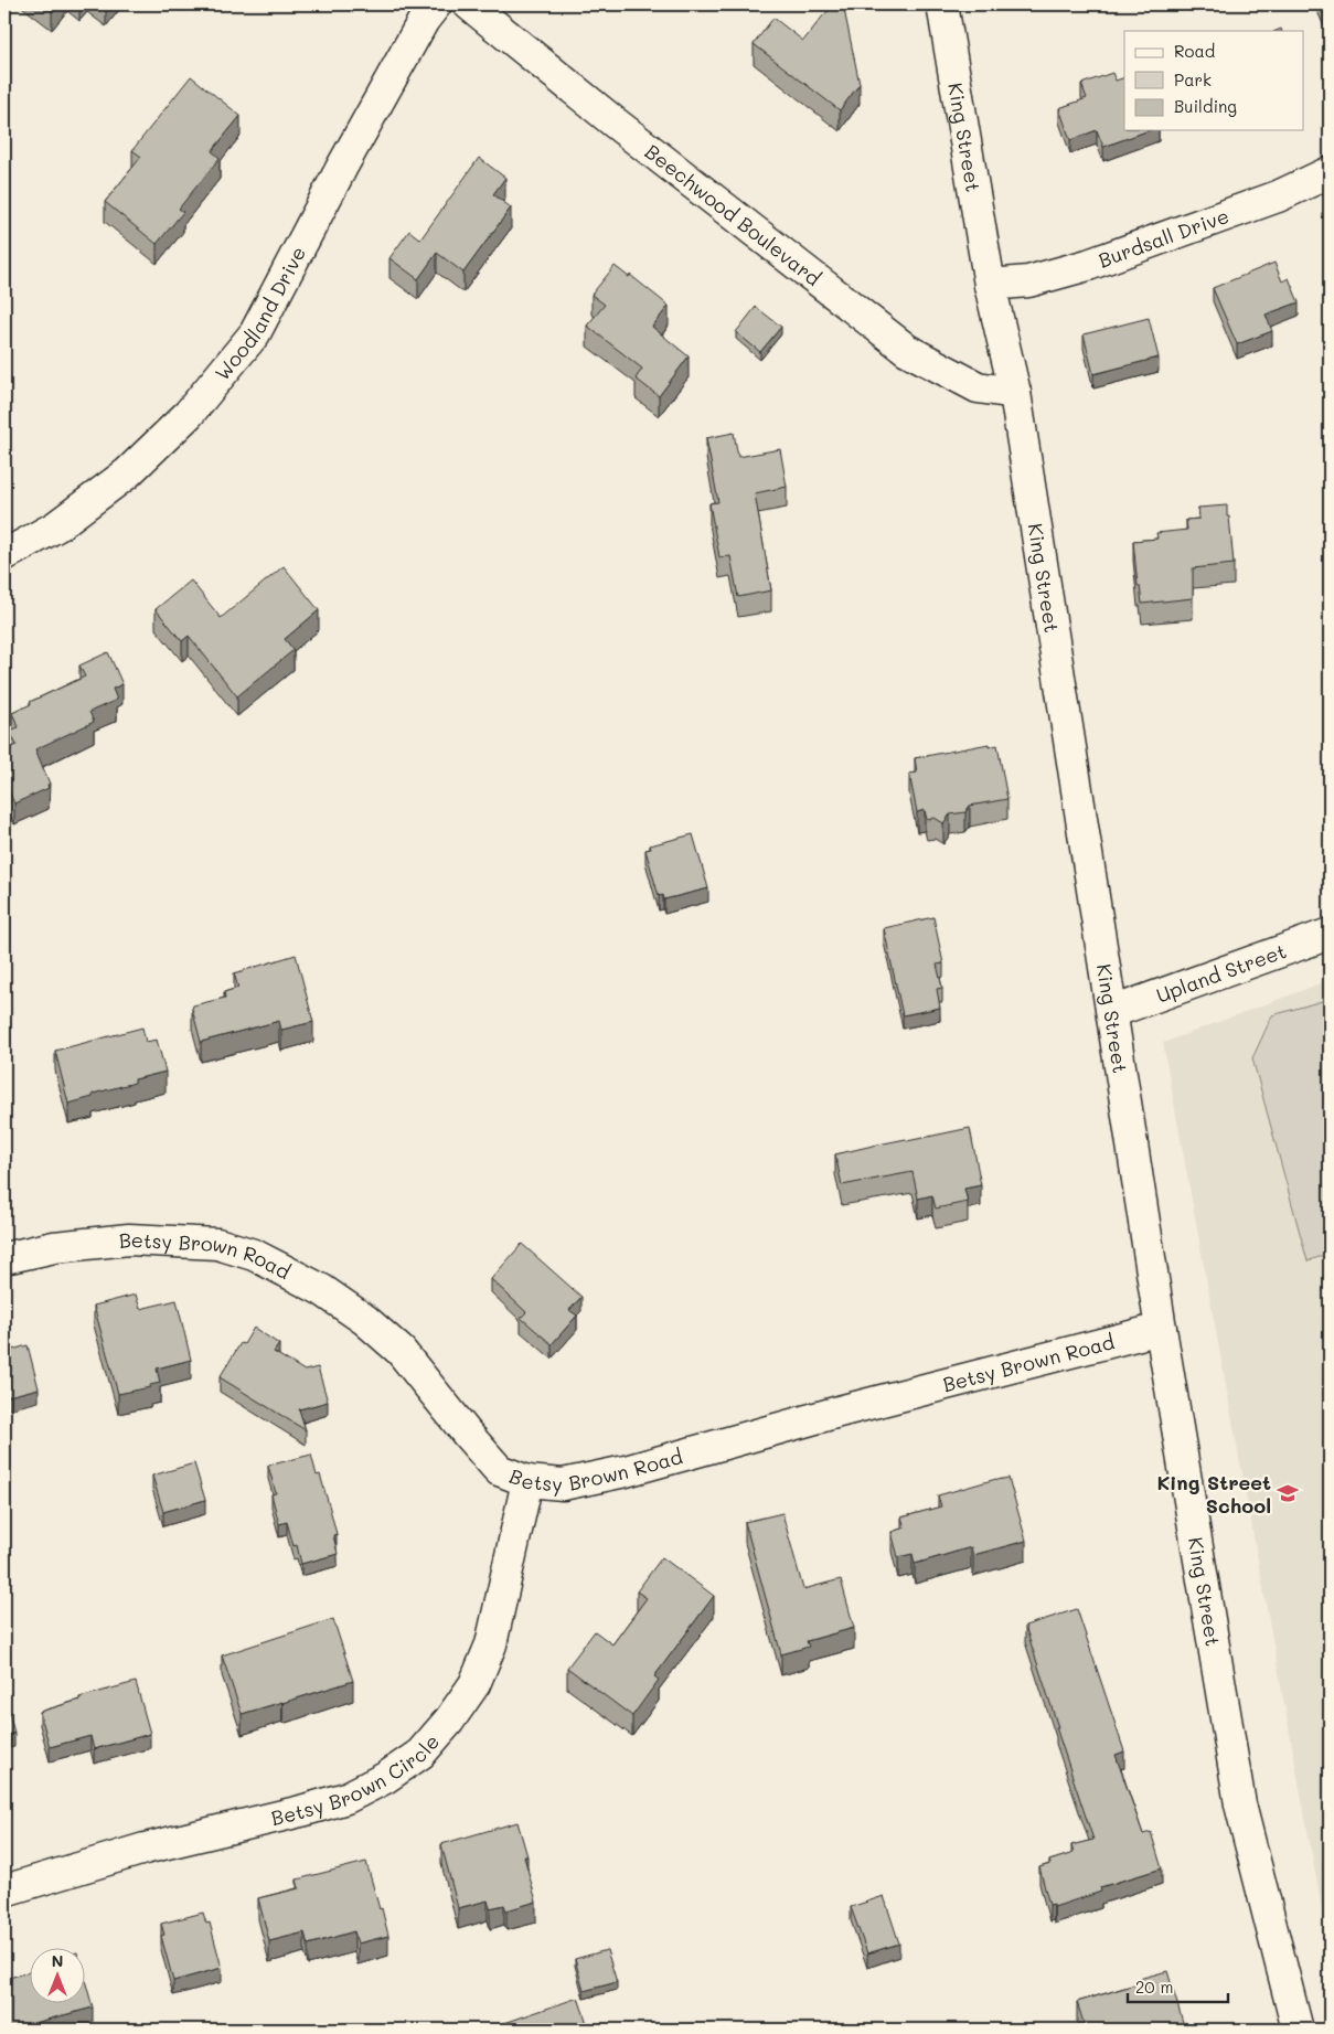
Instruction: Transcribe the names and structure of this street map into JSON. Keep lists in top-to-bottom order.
{
  "streets": {
    "street": [
      "King Street",
      "Beechwood Boulevard",
      "Burdsall Drive",
      "Woodland Drive",
      "Upland Street",
      "Betsy Brown Road",
      "Betsy Brown Circle"
    ]
  },
  "crossings": [
    ["King Street", "Beechwood Boulevard"],
    ["King Street", "Burdsall Drive"],
    ["King Street", "Upland Street"],
    ["King Street", "Betsy Brown Road"],
    ["Betsy Brown Road", "Betsy Brown Circle"]
  ],
  "places": {
    "school or university": ["King Street School"]
  },
  "legend": ["Road", "Park", "Building"],
  "scale_bar": "20 m",
  "north": "top"
}
